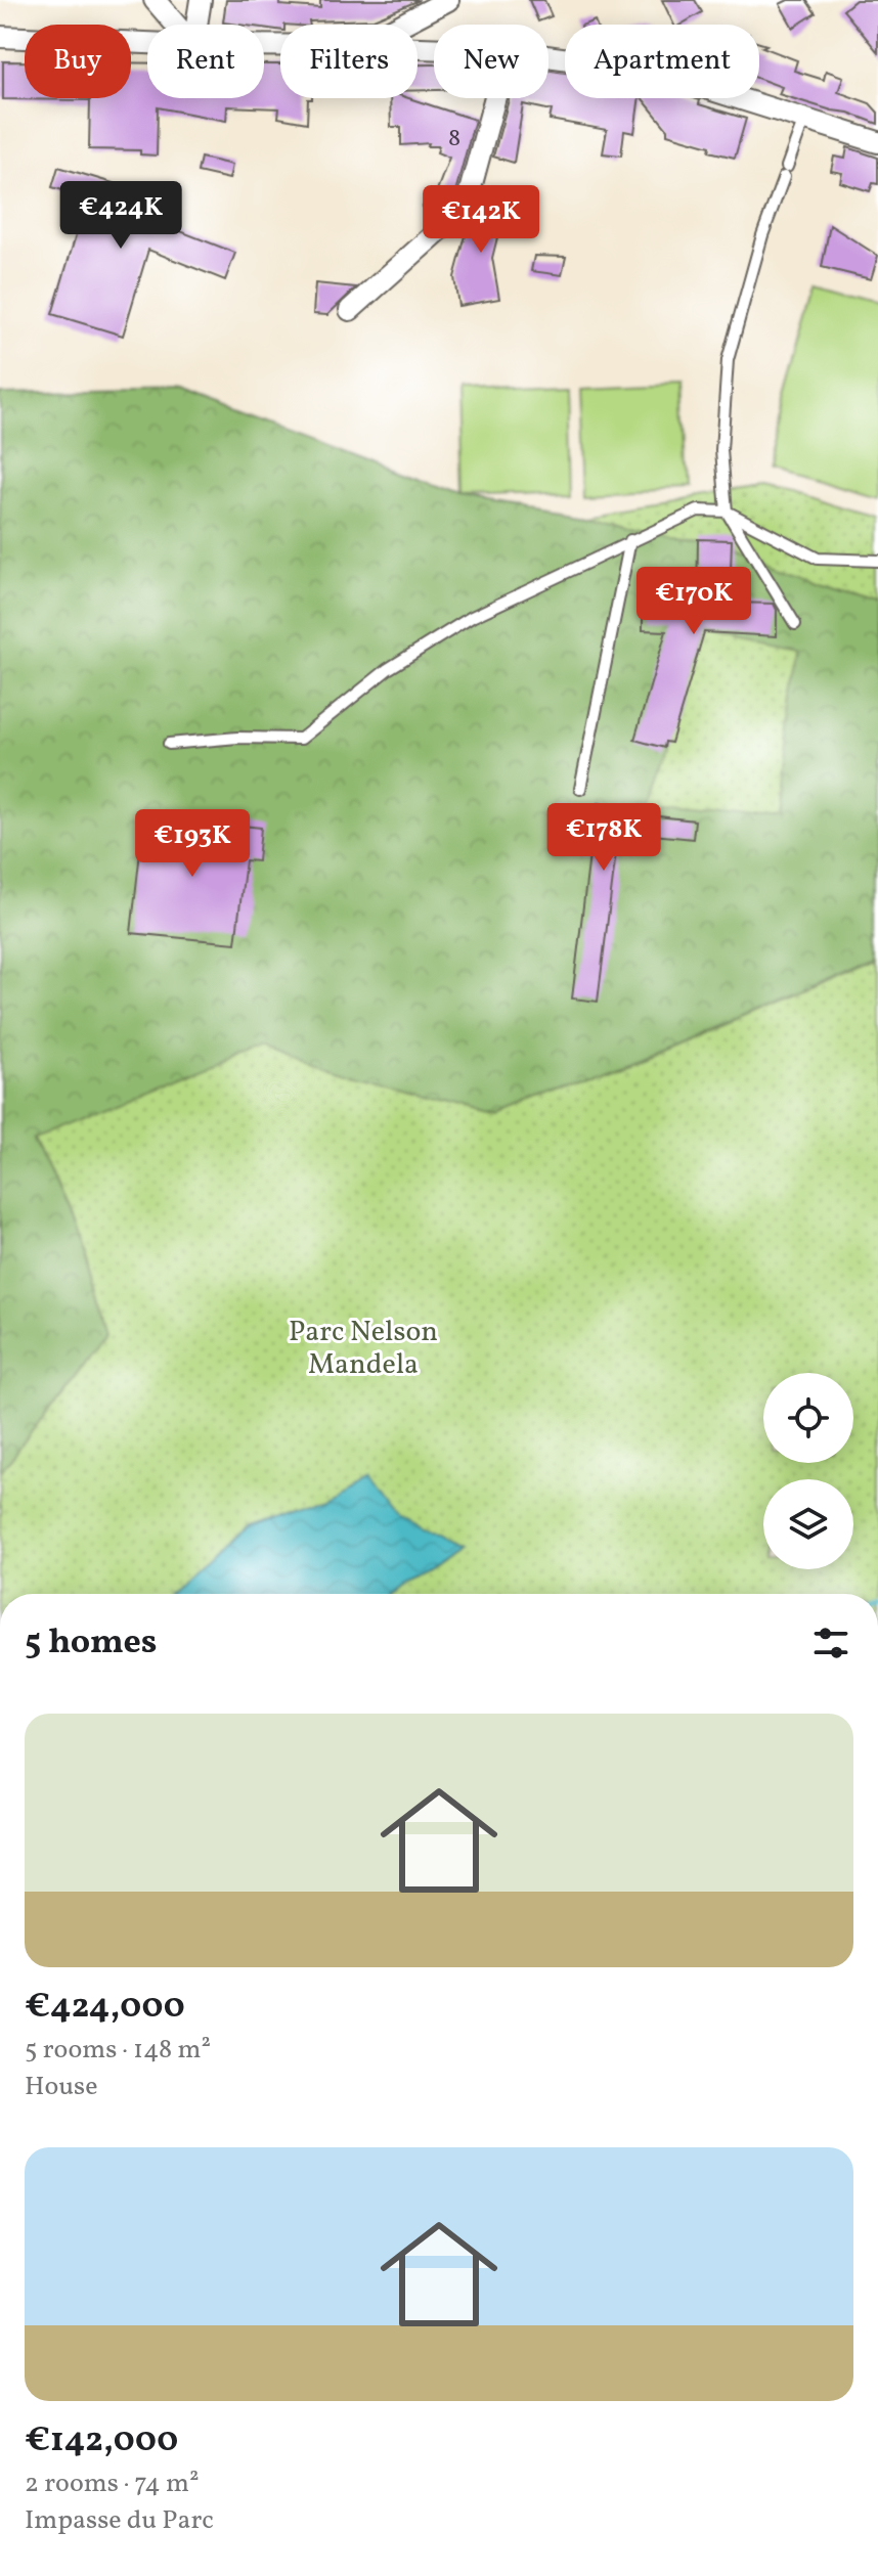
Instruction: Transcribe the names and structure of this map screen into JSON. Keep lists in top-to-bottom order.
{
  "parks": ["Parc Nelson Mandela"],
  "house_numbers": ["8"],
  "page": {
    "chip": [
      "Buy",
      "Rent",
      "Filters",
      "New",
      "Apartment"
    ],
    "price": [
      "€424K",
      "€142K",
      "€170K",
      "€178K",
      "€193K"
    ],
    "heading": "5 homes",
    "list": [
      {
        "name": "€424,000",
        "note": "5 rooms · 148 m² · House"
      },
      {
        "name": "€142,000",
        "note": "2 rooms · 74 m² · Impasse du Parc"
      }
    ]
  }
}
